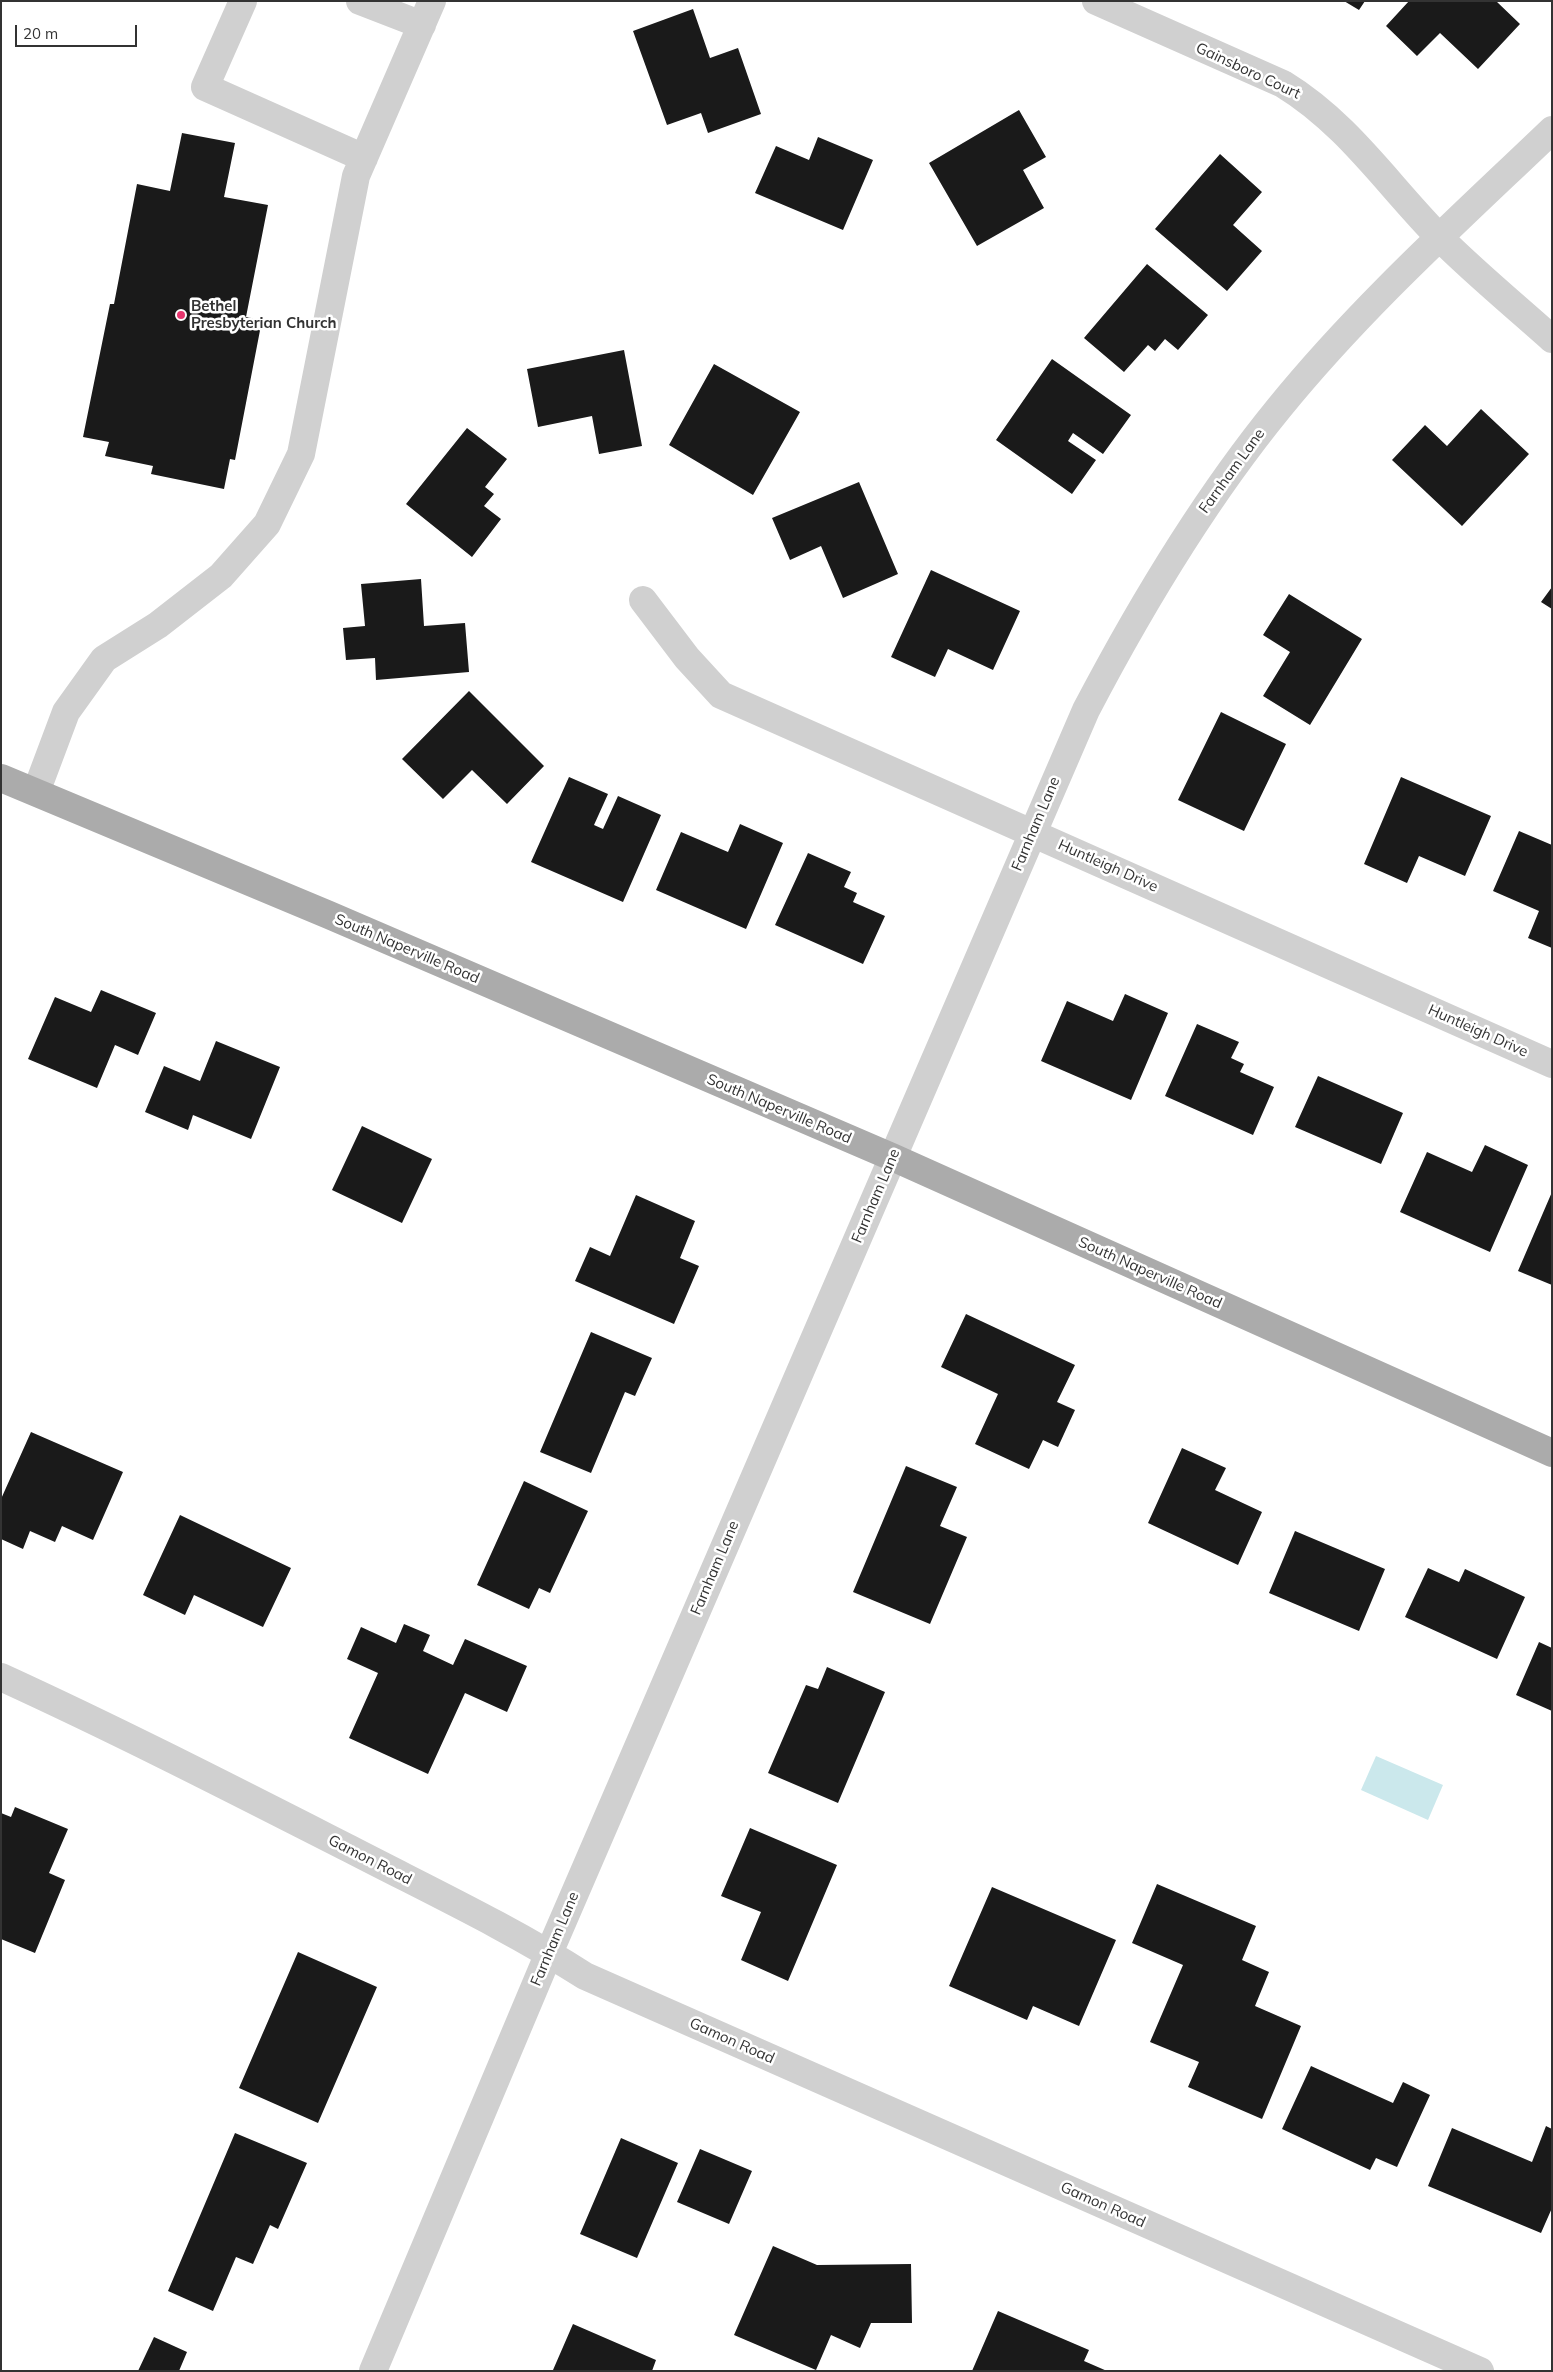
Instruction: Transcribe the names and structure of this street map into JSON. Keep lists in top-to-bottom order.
{
  "streets": {
    "main road": ["South Naperville Road"],
    "street": [
      "Gainsboro Court",
      "Farnham Lane",
      "Huntleigh Drive",
      "Gamon Road"
    ]
  },
  "crossings": [
    ["Gainsboro Court", "Farnham Lane"],
    ["Farnham Lane", "Huntleigh Drive"],
    ["Farnham Lane", "South Naperville Road"],
    ["Farnham Lane", "Gamon Road"]
  ],
  "places": ["Bethel Presbyterian Church"],
  "scale_bar": "20 m"
}
